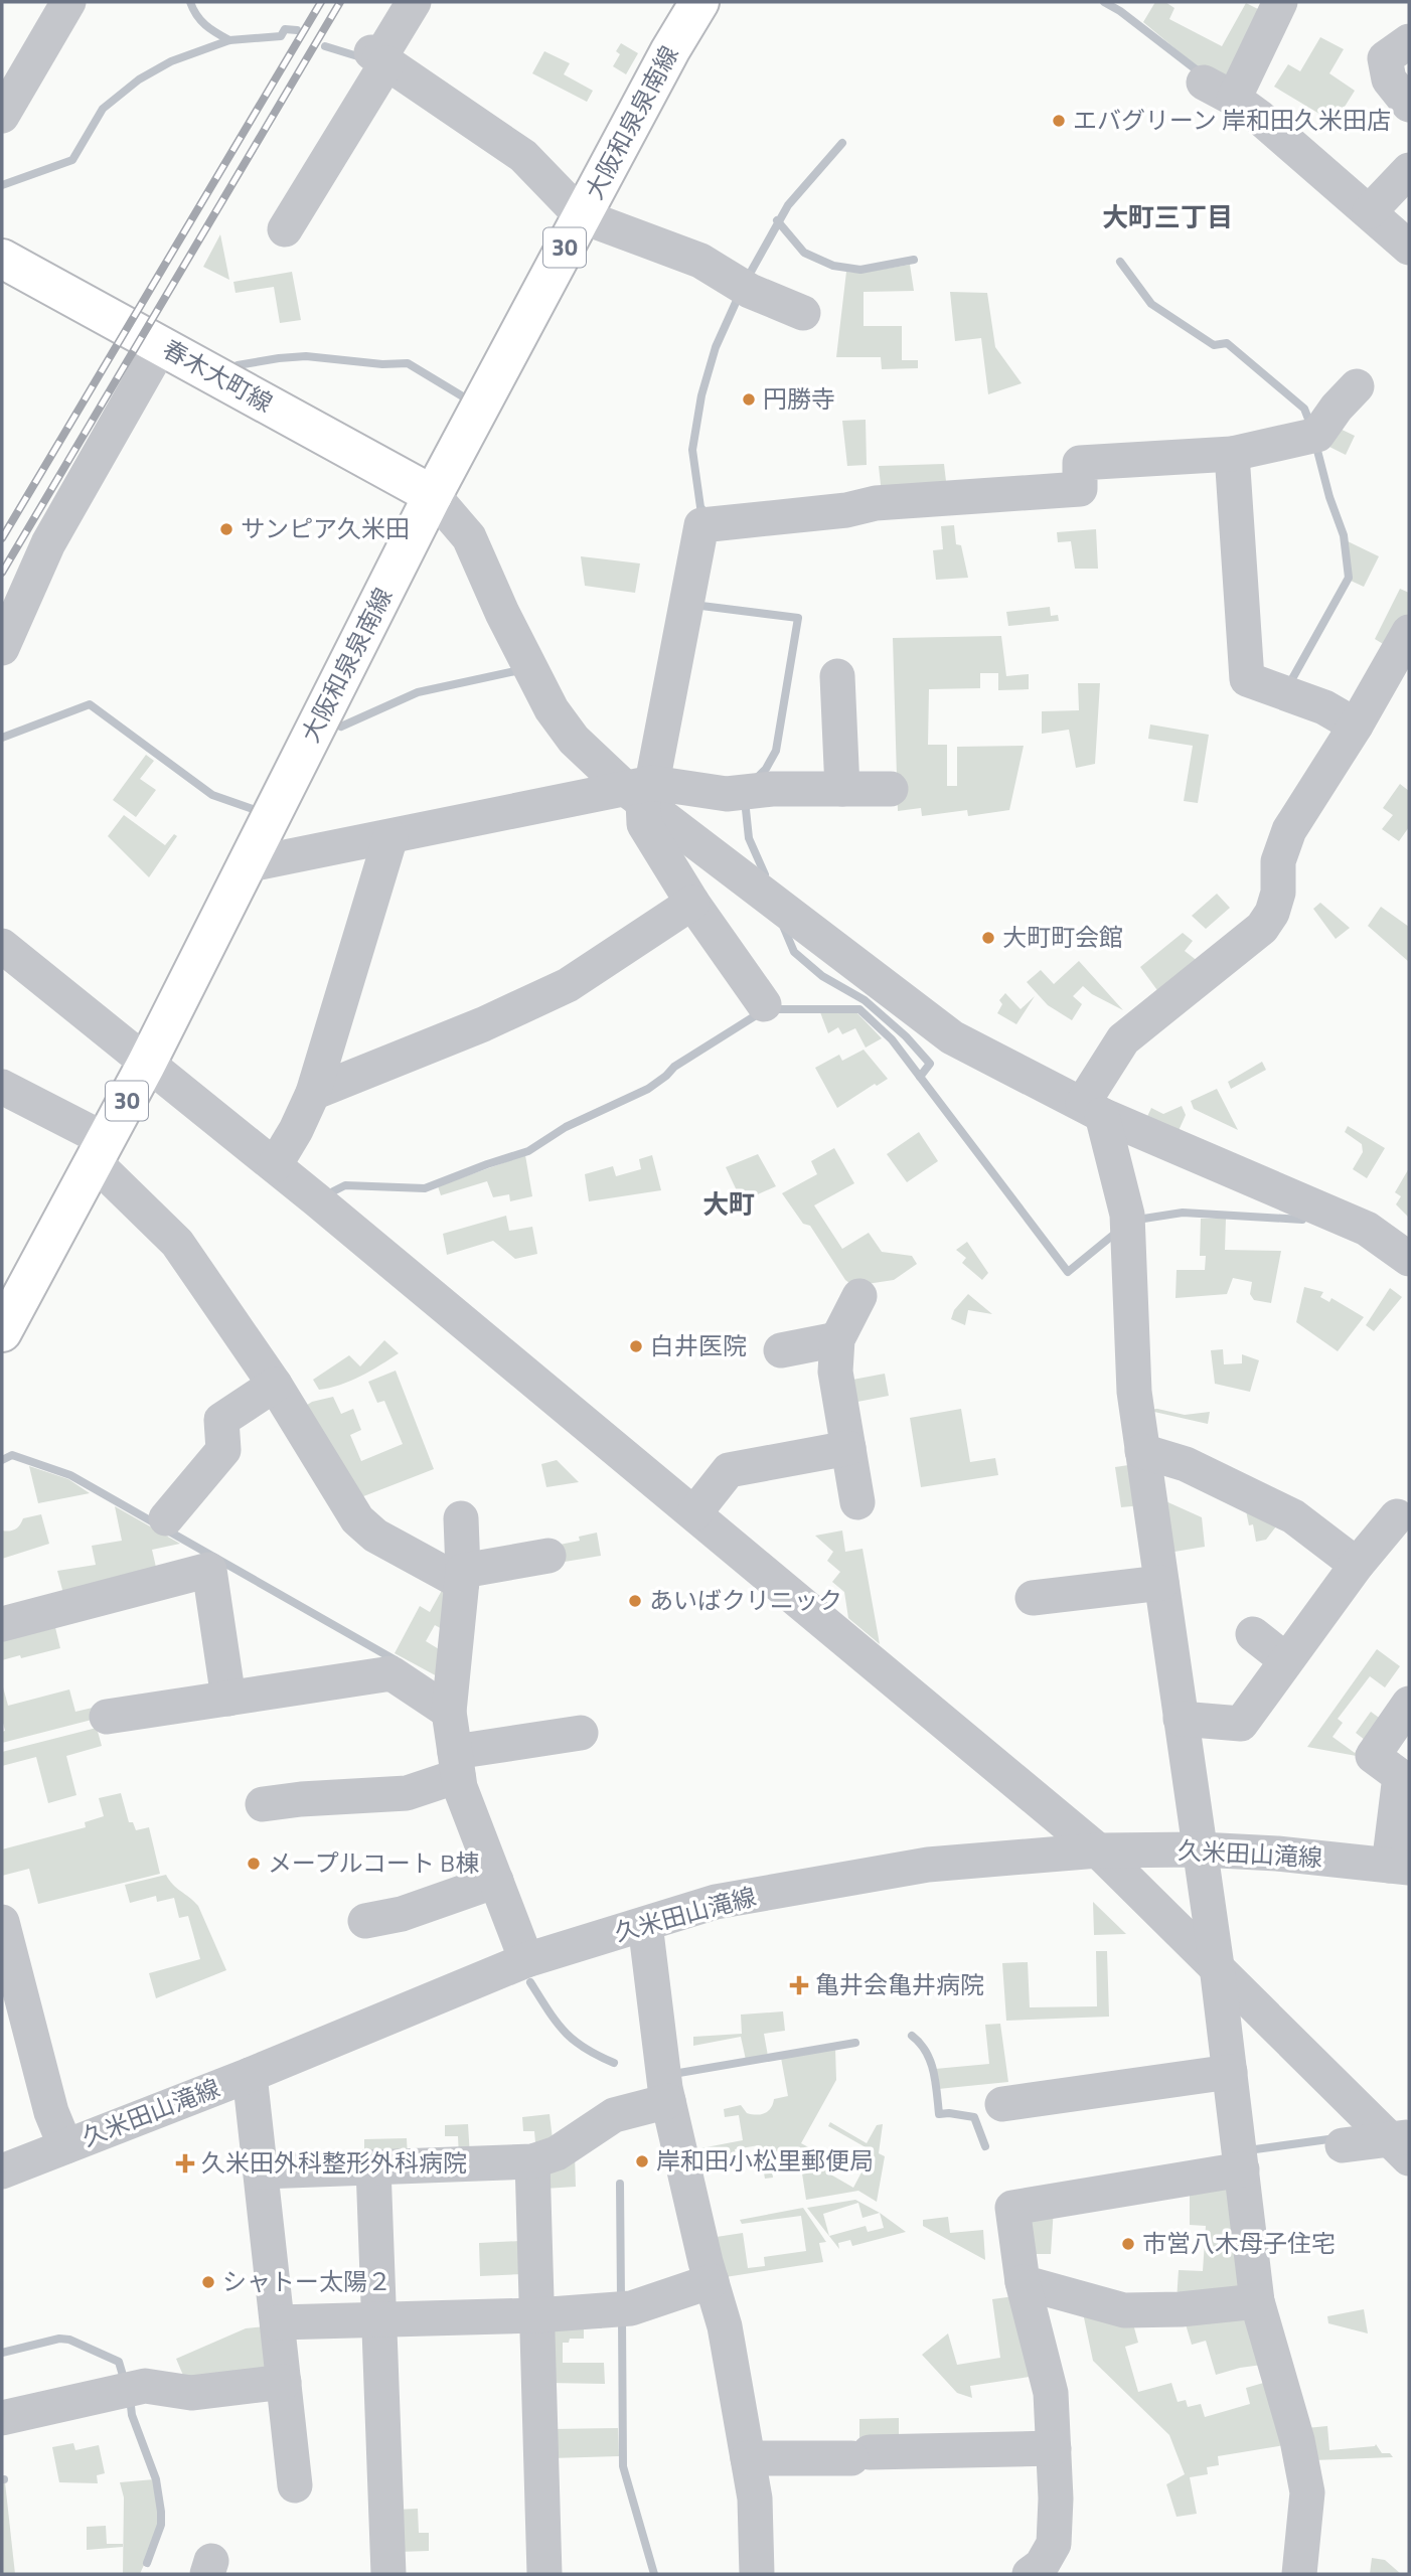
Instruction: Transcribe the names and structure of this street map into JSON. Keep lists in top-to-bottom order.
{
  "streets": {
    "main road": ["大阪和泉泉南線", "30", "春木大町線"],
    "street": ["久米田山滝線"]
  },
  "crossings": [
    ["大阪和泉泉南線", "春木大町線"]
  ],
  "districts": ["大町三丁目", "大町"],
  "places": {
    "other": [
      "エバグリーン 岸和田久米田店",
      "円勝寺",
      "サンピア久米田",
      "大町町会館",
      "白井医院",
      "あいばクリニック",
      "メープルコート B棟",
      "岸和田小松里郵便局",
      "市営八木母子住宅",
      "シャトー太陽２"
    ],
    "health": ["亀井会亀井病院", "久米田外科整形外科病院"]
  }
}
